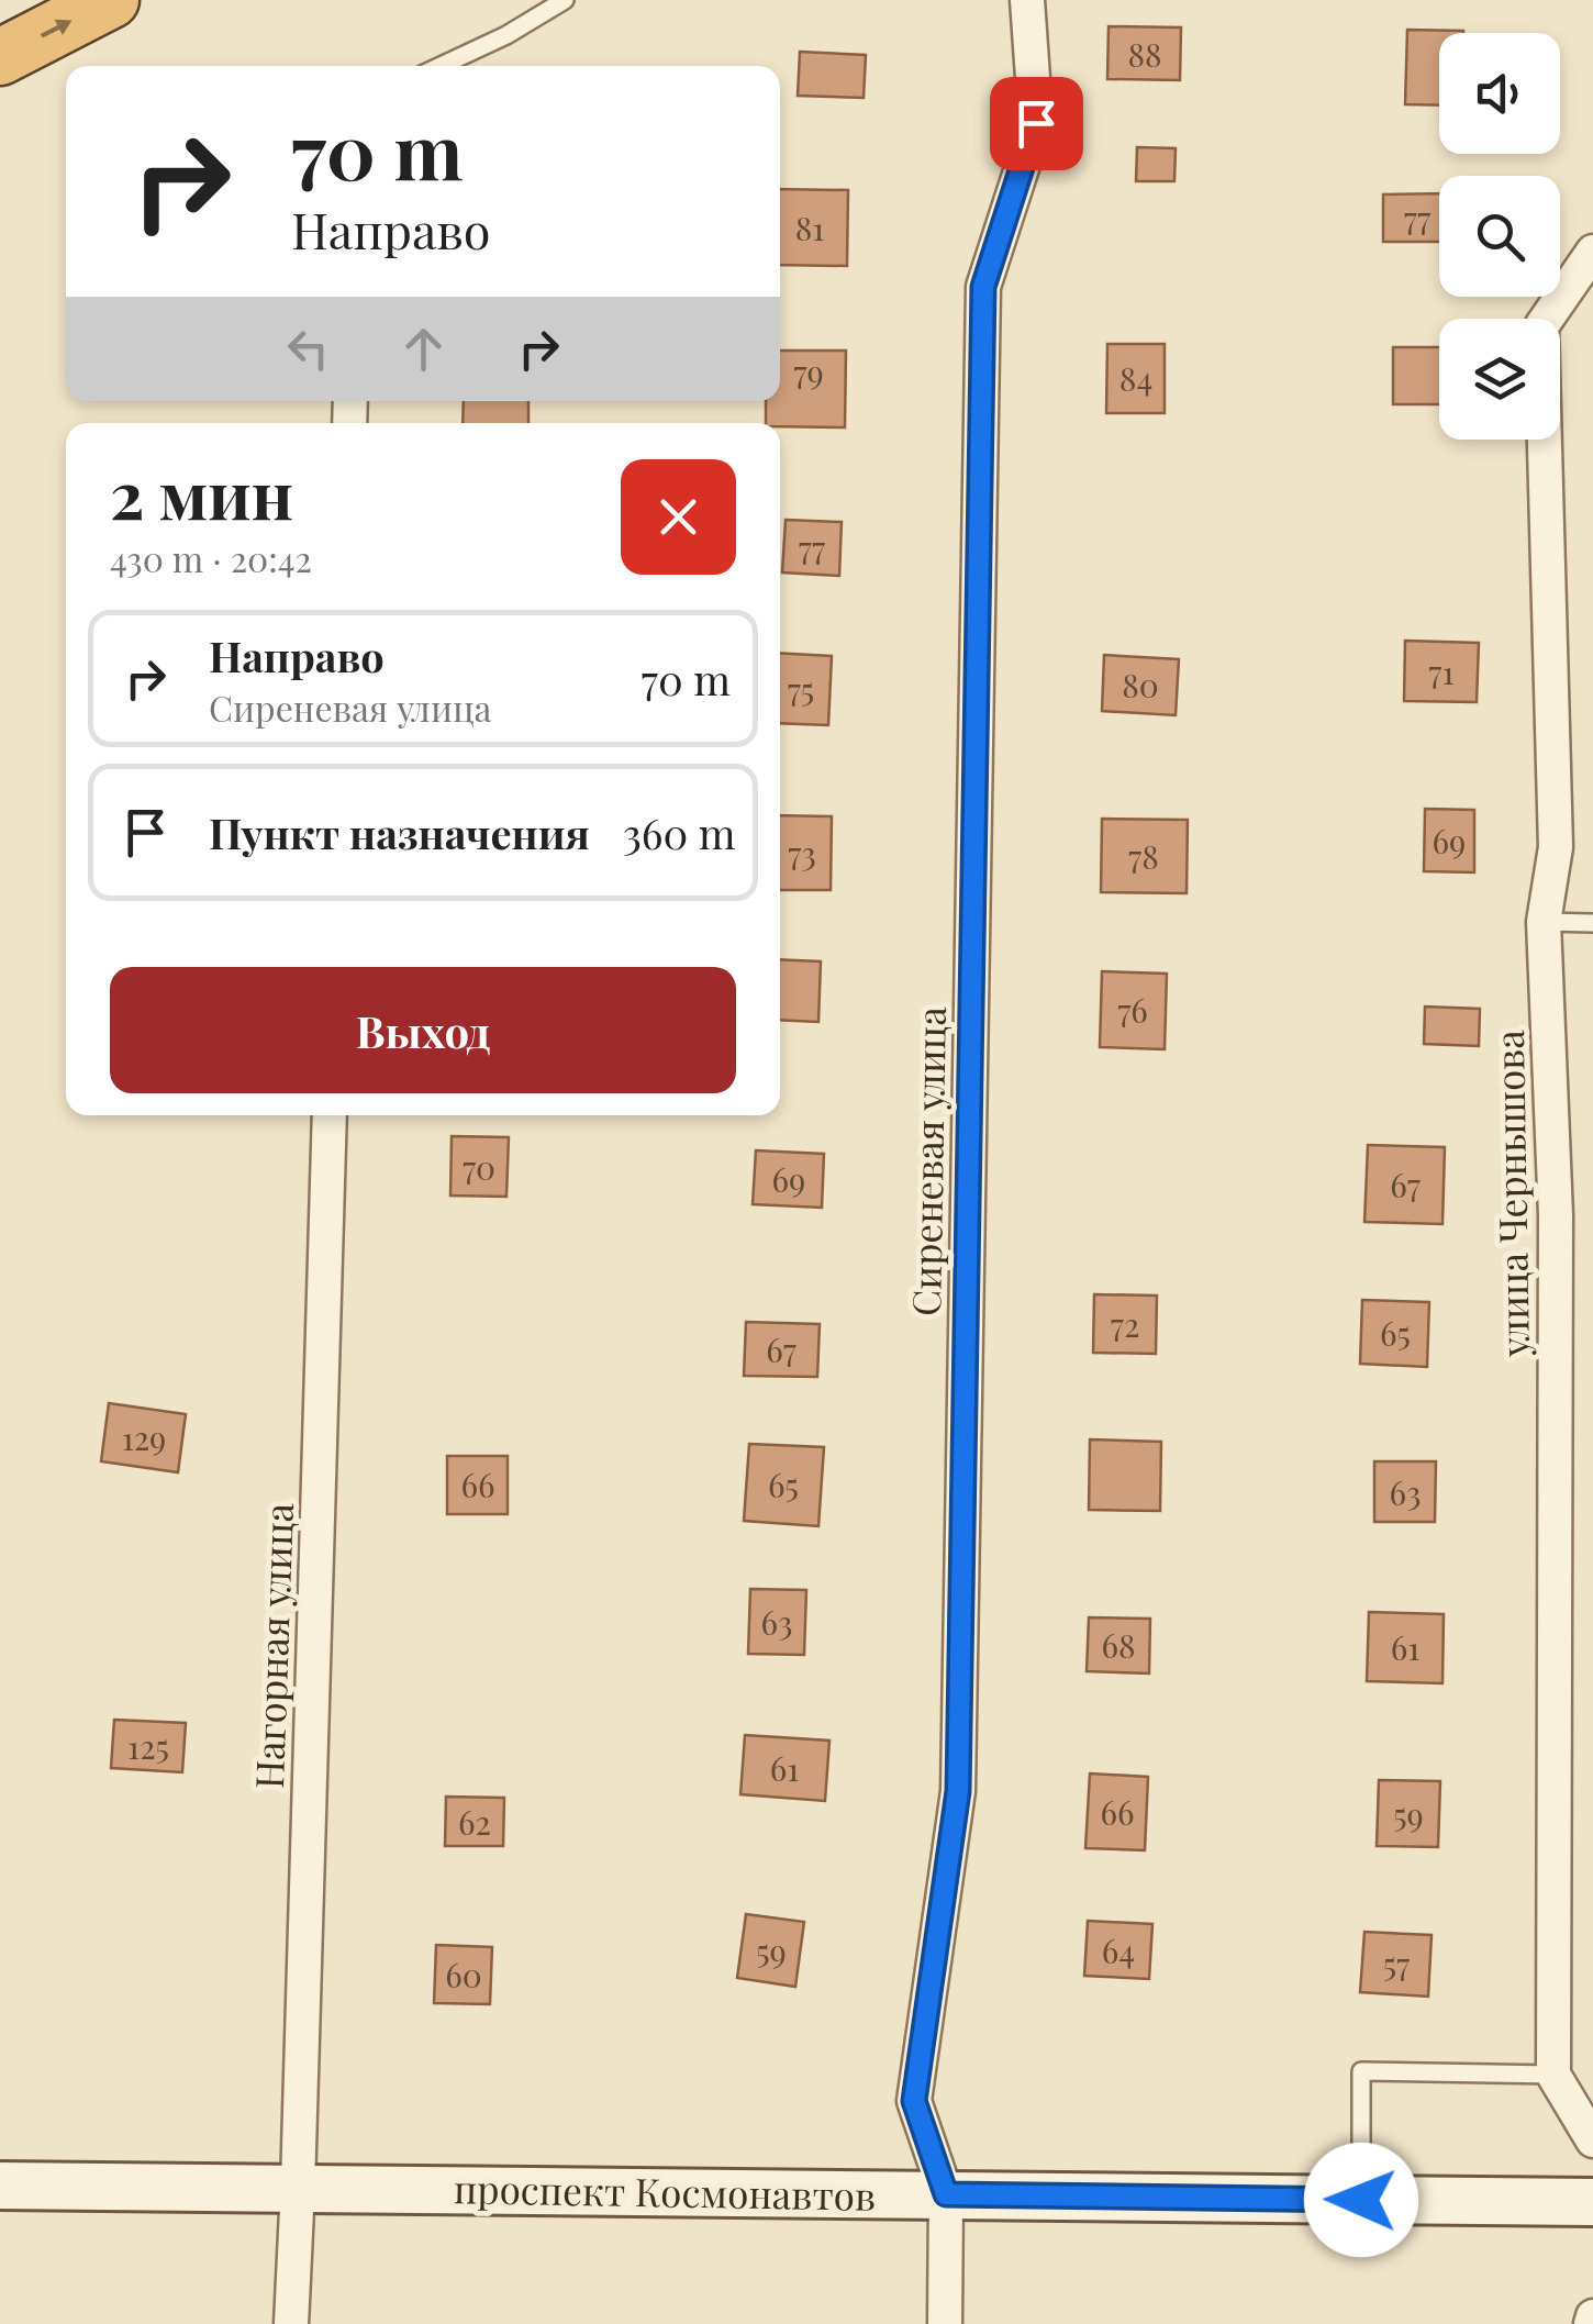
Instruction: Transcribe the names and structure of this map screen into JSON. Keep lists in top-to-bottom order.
{
  "streets": {
    "main road": ["проспект Космонавтов"],
    "street": ["Сиреневая улица", "улица Чернышова", "Нагорная улица"]
  },
  "crossings": [
    ["Сиреневая улица", "проспект Космонавтов"],
    ["Нагорная улица", "проспект Космонавтов"]
  ],
  "house_numbers": [
    "88",
    "77",
    "81",
    "79",
    "84",
    "77",
    "71",
    "80",
    "75",
    "69",
    "73",
    "78",
    "76",
    "70",
    "69",
    "67",
    "72",
    "65",
    "67",
    "129",
    "66",
    "65",
    "63",
    "63",
    "68",
    "61",
    "125",
    "61",
    "66",
    "59",
    "62",
    "59",
    "64",
    "57",
    "60"
  ],
  "page": {
    "turn": ["70 m", "Направо"],
    "heading": ["2 мин", "430 m · 20:42"],
    "list": [
      {
        "name": "Направо",
        "note": "Сиреневая улица",
        "value": "70 m"
      },
      {
        "name": "Пункт назначения",
        "value": "360 m"
      }
    ],
    "buttons": "Выход"
  }
}
